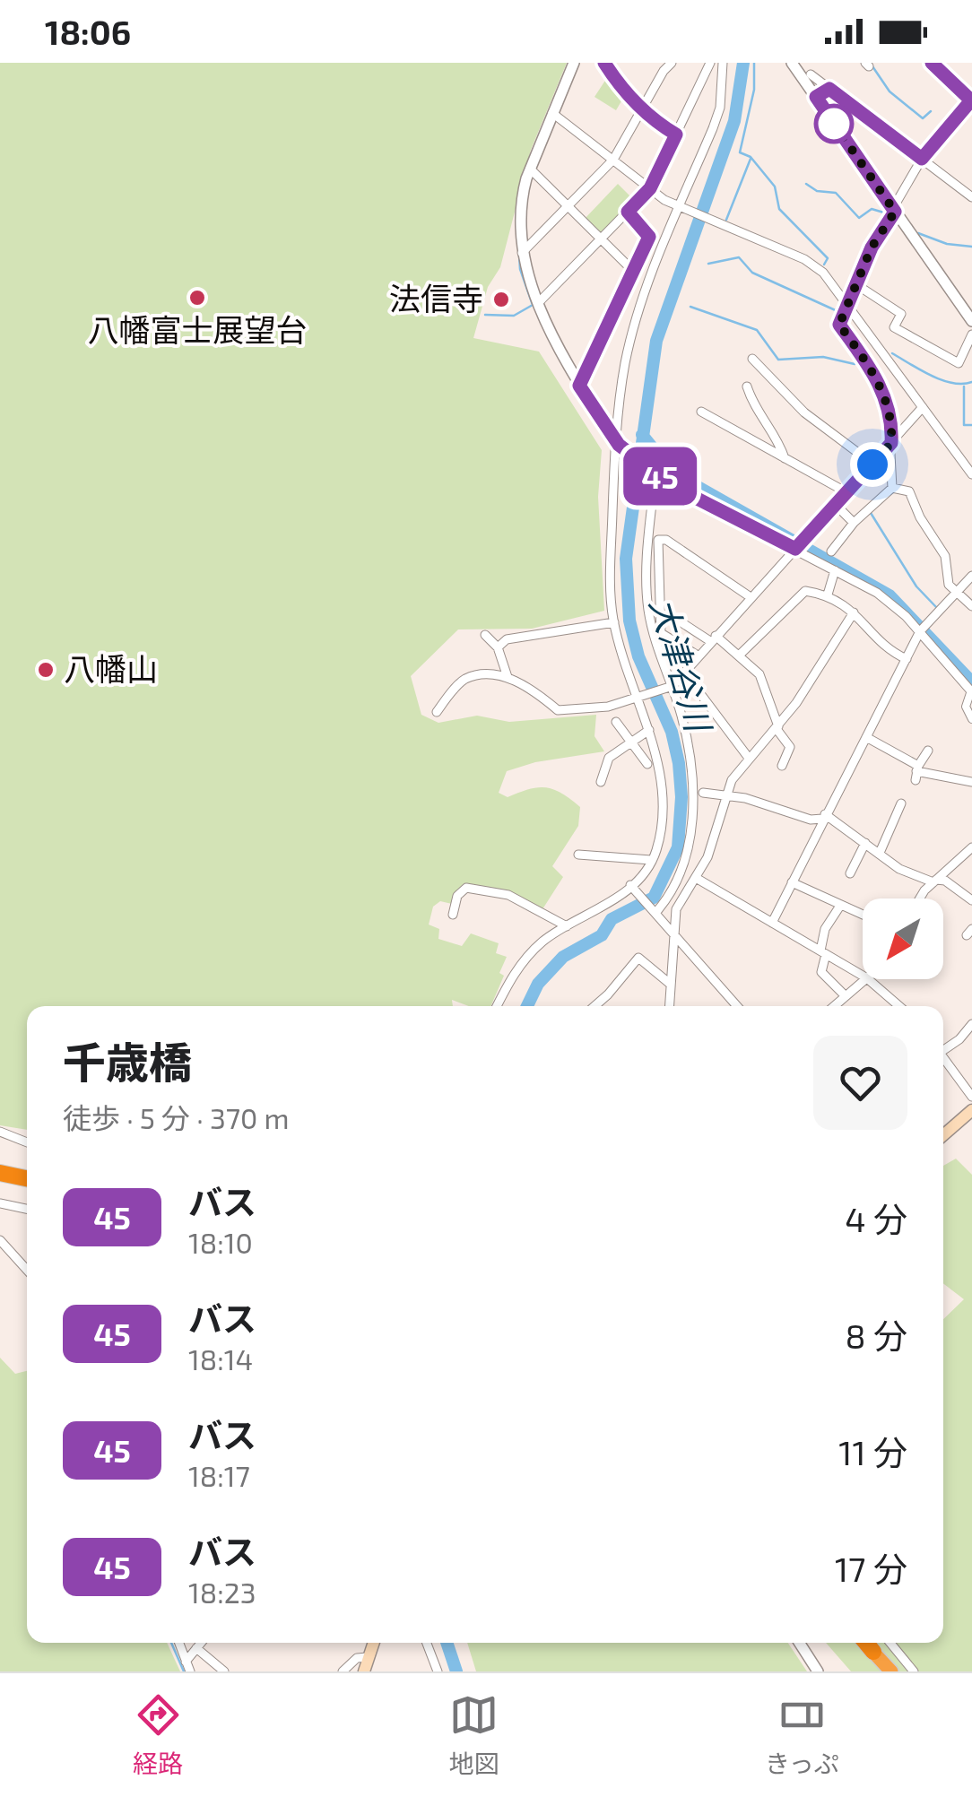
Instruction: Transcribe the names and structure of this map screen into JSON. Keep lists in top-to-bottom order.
{
  "water": ["大津谷川"],
  "places": ["八幡富士展望台", "法信寺", "八幡山"],
  "lines": ["bus line 45"],
  "north": "bottom left",
  "page": {
    "status": "18:06",
    "on_map": "45",
    "heading": ["千歳橋", "徒歩 · 5 分 · 370 m"],
    "list": [
      {
        "mark": "45",
        "name": "バス",
        "note": "18:10",
        "value": "4 分"
      },
      {
        "mark": "45",
        "name": "バス",
        "note": "18:14",
        "value": "8 分"
      },
      {
        "mark": "45",
        "name": "バス",
        "note": "18:17",
        "value": "11 分"
      },
      {
        "mark": "45",
        "name": "バス",
        "note": "18:23",
        "value": "17 分"
      }
    ],
    "tabs": ["経路", "地図", "きっぷ"]
  }
}
